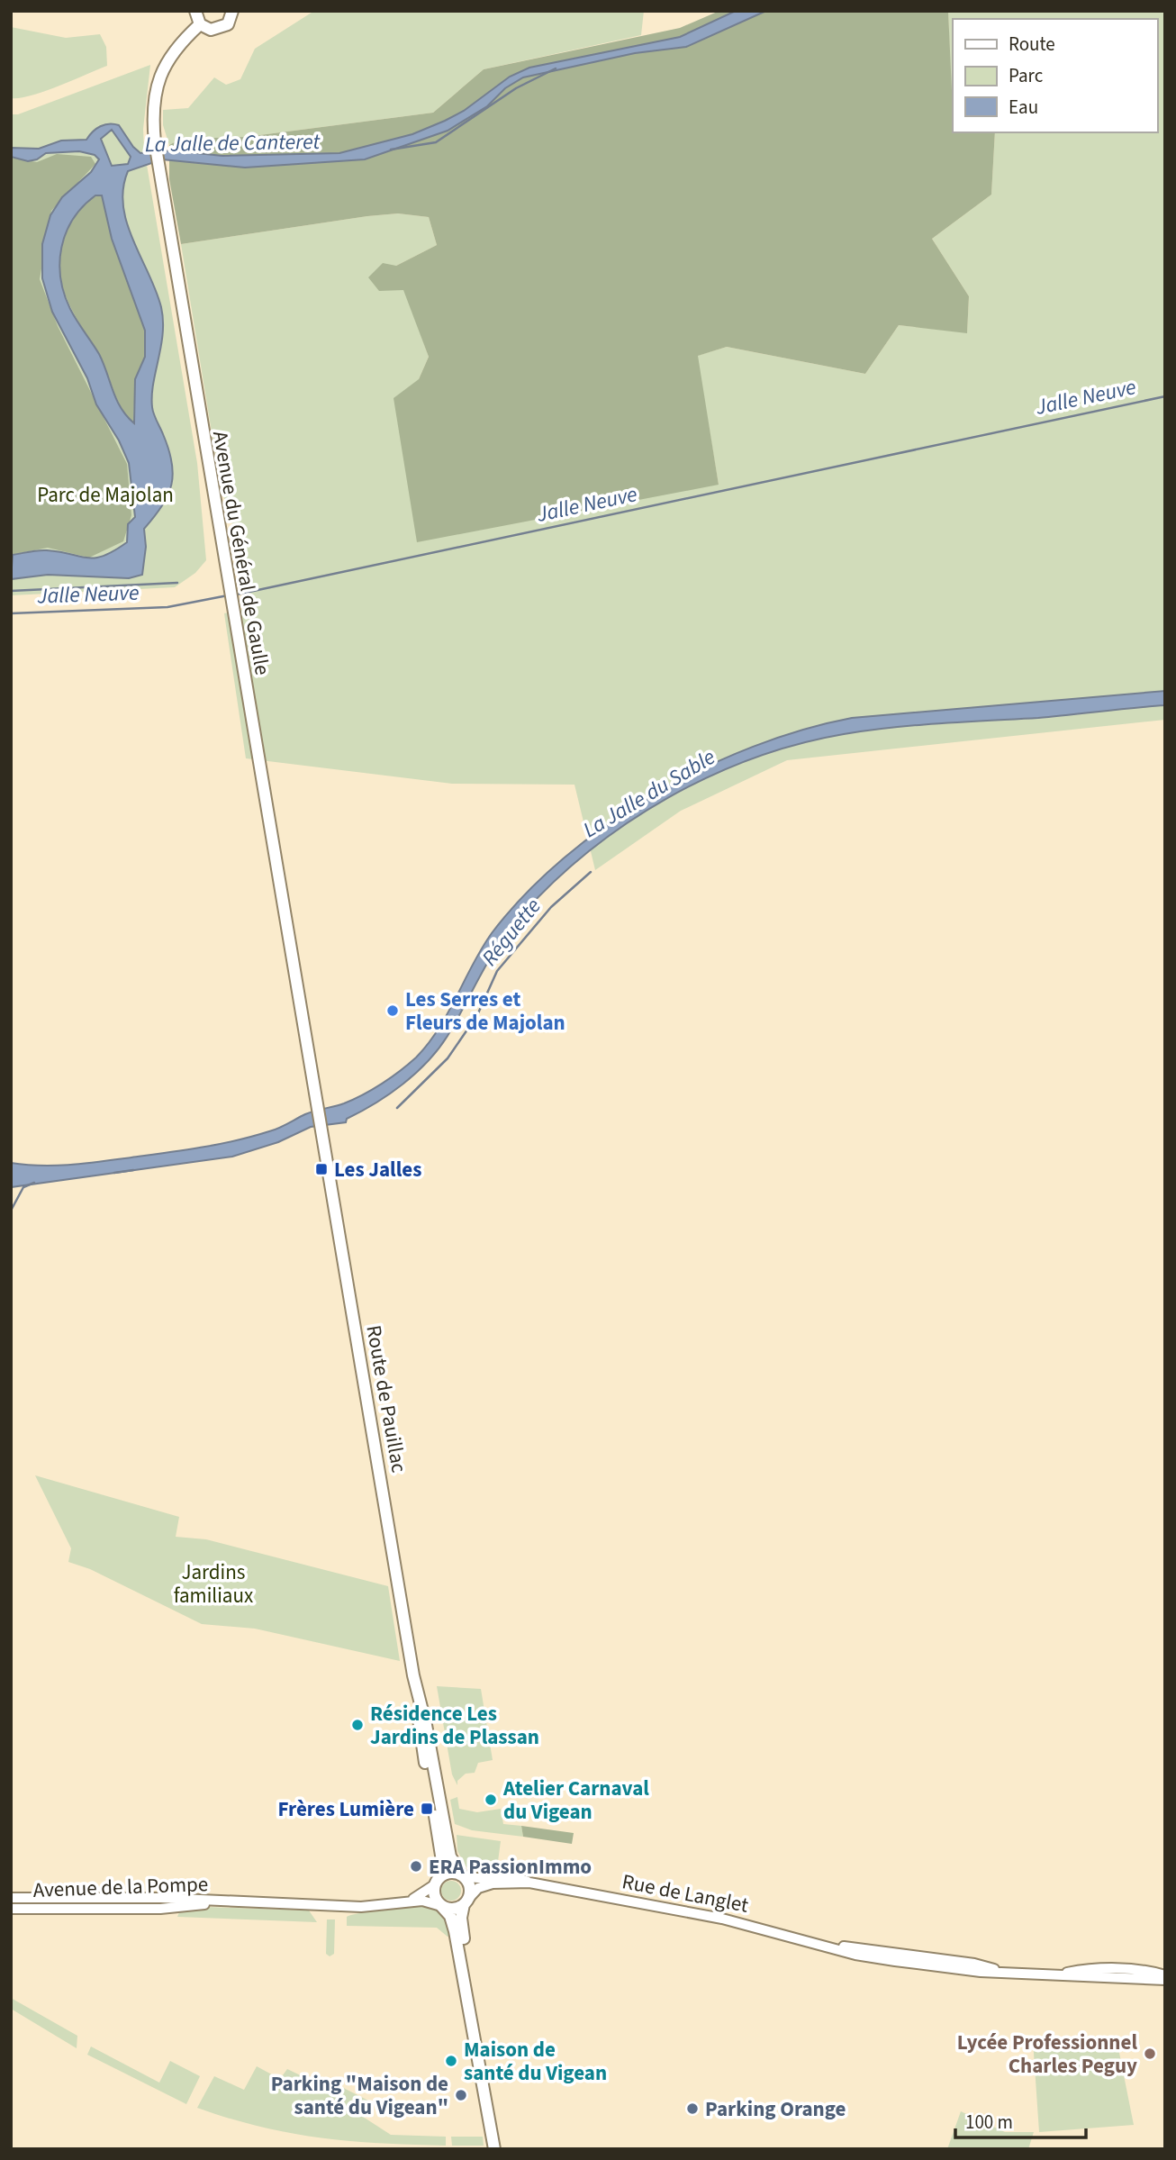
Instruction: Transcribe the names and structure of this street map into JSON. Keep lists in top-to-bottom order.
{
  "streets": {
    "main road": ["Avenue du Général de Gaulle", "Route de Pauillac"],
    "street": ["Avenue de la Pompe", "Rue de Langlet"]
  },
  "crossings": [
    ["Avenue du Général de Gaulle", "Route de Pauillac"],
    ["Route de Pauillac", "Avenue de la Pompe"],
    ["Route de Pauillac", "Rue de Langlet"],
    ["Avenue de la Pompe", "Rue de Langlet"]
  ],
  "water": [
    "La Jalle de Canteret",
    "Jalle Neuve",
    "La Jalle du Sable",
    "Réguette"
  ],
  "parks": ["Parc de Majolan", "Jardins familiaux"],
  "places": {
    "other": [
      "Les Serres et Fleurs de Majolan",
      "Résidence Les Jardins de Plassan",
      "Atelier Carnaval du Vigean",
      "ERA PassionImmo",
      "Lycée Professionnel Charles Peguy",
      "Maison de santé du Vigean",
      "Parking \"Maison de santé du Vigean\"",
      "Parking Orange"
    ],
    "transit": ["Les Jalles", "Frères Lumière"]
  },
  "legend": ["Route", "Parc", "Eau"],
  "scale_bar": "100 m"
}
